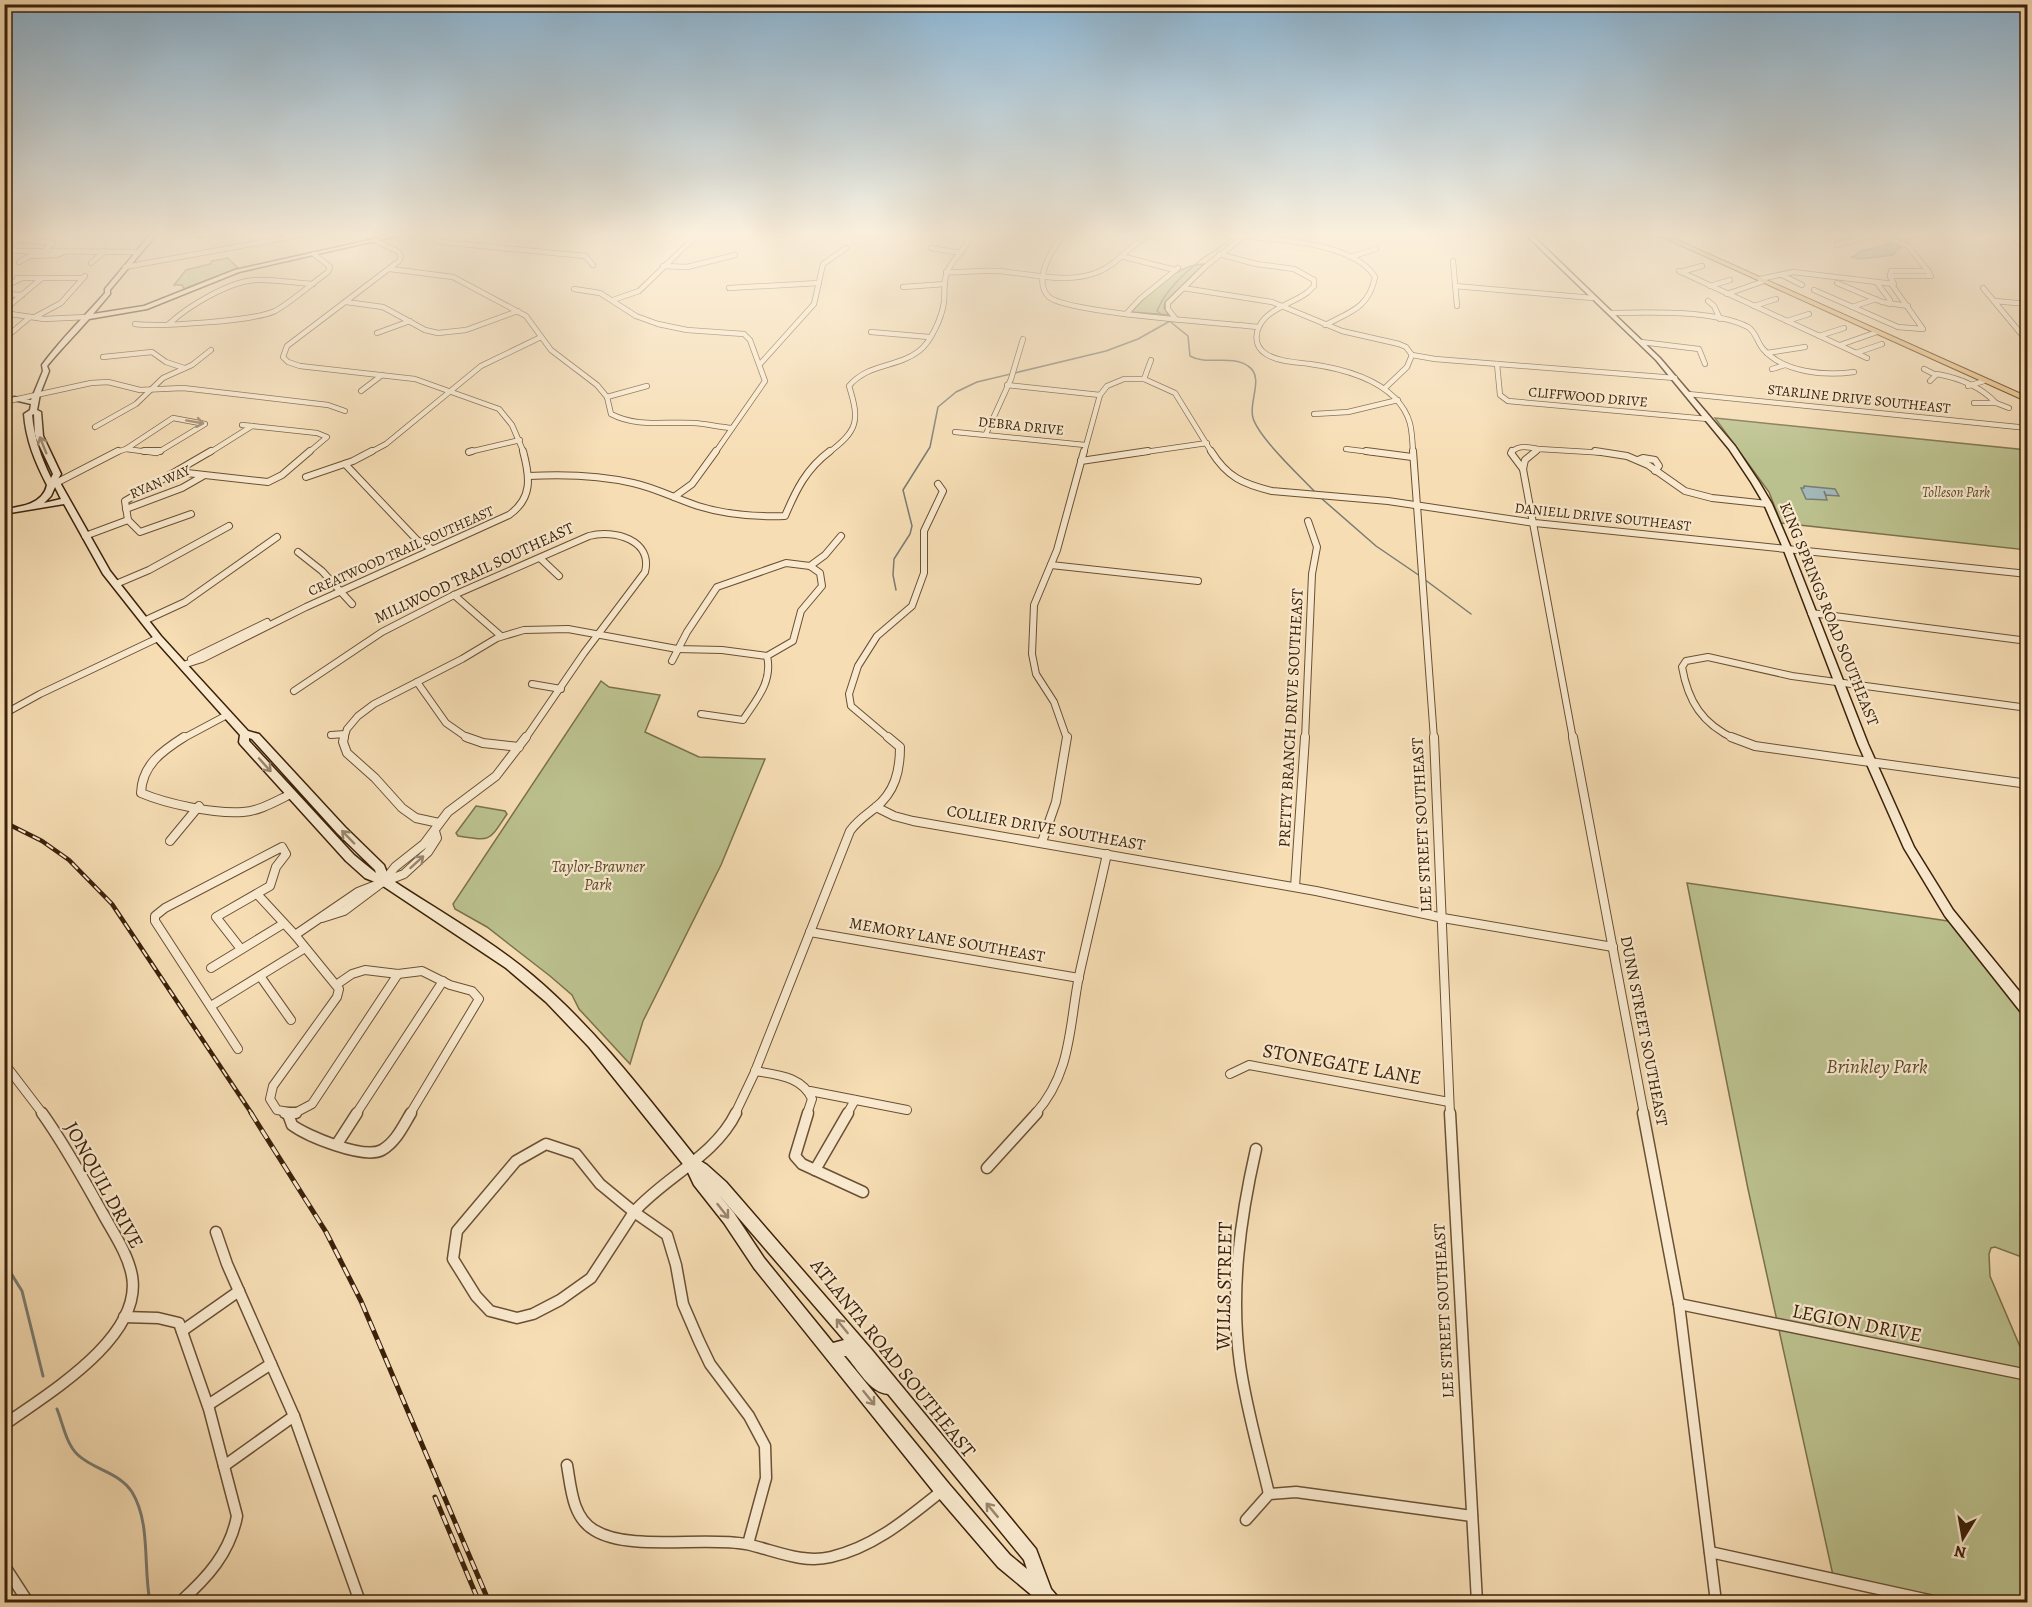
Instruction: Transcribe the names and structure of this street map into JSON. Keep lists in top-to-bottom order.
{
  "streets": {
    "main road": ["KING SPRINGS ROAD SOUTHEAST", "ATLANTA ROAD SOUTHEAST"],
    "street": [
      "CLIFFWOOD DRIVE",
      "STARLINE DRIVE SOUTHEAST",
      "DEBRA DRIVE",
      "RYAN WAY",
      "DANIELL DRIVE SOUTHEAST",
      "CREATWOOD TRAIL SOUTHEAST",
      "MILLWOOD TRAIL SOUTHEAST",
      "PRETTY BRANCH DRIVE SOUTHEAST",
      "LEE STREET SOUTHEAST",
      "COLLIER DRIVE SOUTHEAST",
      "MEMORY LANE SOUTHEAST",
      "DUNN STREET SOUTHEAST",
      "STONEGATE LANE",
      "JONQUIL DRIVE",
      "WILLS STREET",
      "LEGION DRIVE"
    ]
  },
  "crossings": [
    ["CLIFFWOOD DRIVE", "KING SPRINGS ROAD SOUTHEAST"],
    ["STARLINE DRIVE SOUTHEAST", "KING SPRINGS ROAD SOUTHEAST"],
    ["DANIELL DRIVE SOUTHEAST", "KING SPRINGS ROAD SOUTHEAST"],
    ["DANIELL DRIVE SOUTHEAST", "LEE STREET SOUTHEAST"],
    ["DANIELL DRIVE SOUTHEAST", "DUNN STREET SOUTHEAST"],
    ["CREATWOOD TRAIL SOUTHEAST", "ATLANTA ROAD SOUTHEAST"],
    ["MILLWOOD TRAIL SOUTHEAST", "ATLANTA ROAD SOUTHEAST"],
    ["KING SPRINGS ROAD SOUTHEAST", "DUNN STREET SOUTHEAST"],
    ["PRETTY BRANCH DRIVE SOUTHEAST", "COLLIER DRIVE SOUTHEAST"],
    ["LEE STREET SOUTHEAST", "COLLIER DRIVE SOUTHEAST"],
    ["LEE STREET SOUTHEAST", "STONEGATE LANE"],
    ["COLLIER DRIVE SOUTHEAST", "DUNN STREET SOUTHEAST"],
    ["DUNN STREET SOUTHEAST", "LEGION DRIVE"]
  ],
  "parks": ["Tolleson Park", "Taylor-Brawner Park", "Brinkley Park"],
  "north": "bottom"
}
